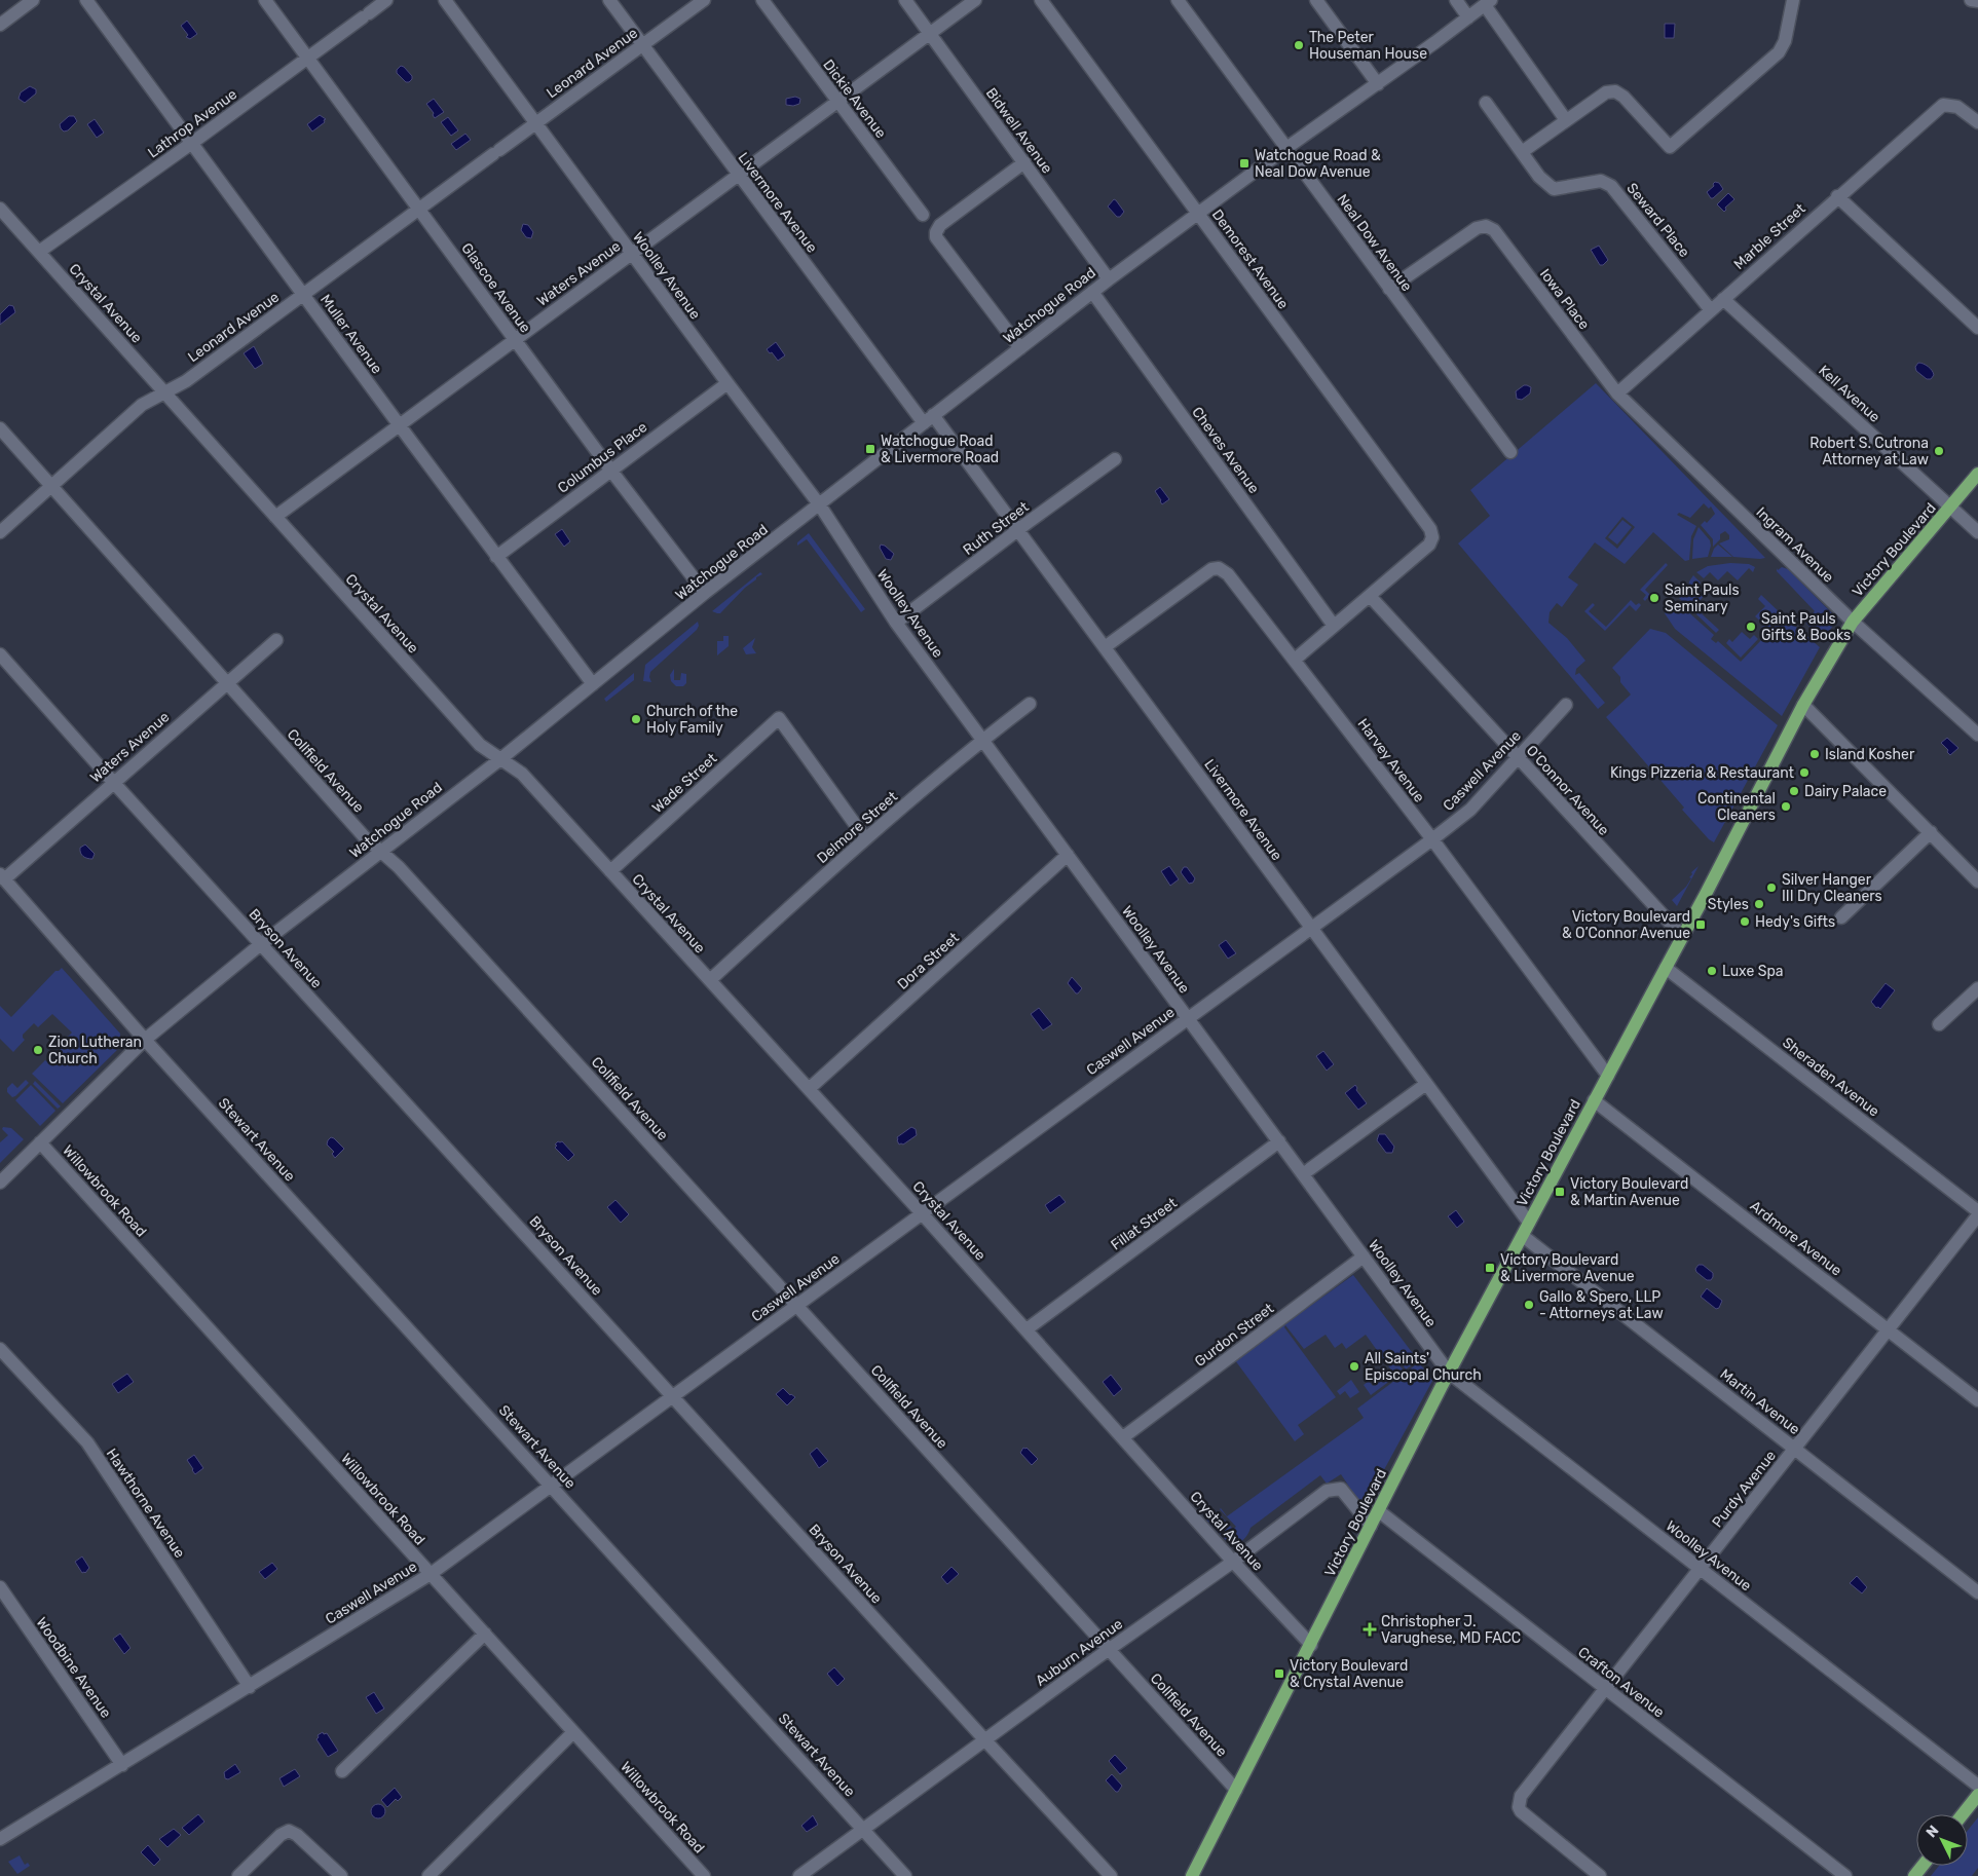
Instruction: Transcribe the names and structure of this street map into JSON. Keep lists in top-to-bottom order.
{
  "streets": {
    "main road": ["Victory Boulevard"],
    "street": [
      "Leonard Avenue",
      "Dickie Avenue",
      "Lathrop Avenue",
      "Bidwell Avenue",
      "Livermore Avenue",
      "Seward Place",
      "Marble Street",
      "Neal Dow Avenue",
      "Demorest Avenue",
      "Waters Avenue",
      "Woolley Avenue",
      "Glascoe Avenue",
      "Iowa Place",
      "Crystal Avenue",
      "Watchogue Road",
      "Muller Avenue",
      "Kell Avenue",
      "Cheves Avenue",
      "Columbus Place",
      "Ruth Street",
      "Ingram Avenue",
      "Harvey Avenue",
      "Collfield Avenue",
      "Caswell Avenue",
      "Wade Street",
      "O'Connor Avenue",
      "Delmore Street",
      "Bryson Avenue",
      "Dora Street",
      "Sheraden Avenue",
      "Stewart Avenue",
      "Willowbrook Road",
      "Fillat Street",
      "Ardmore Avenue",
      "Gurdon Street",
      "Martin Avenue",
      "Purdy Avenue",
      "Hawthorne Avenue",
      "Auburn Avenue",
      "Woodbine Avenue",
      "Crafton Avenue"
    ]
  },
  "crossings": [
    ["Leonard Avenue", "Livermore Avenue"],
    ["Leonard Avenue", "Woolley Avenue"],
    ["Leonard Avenue", "Glascoe Avenue"],
    ["Leonard Avenue", "Crystal Avenue"],
    ["Leonard Avenue", "Muller Avenue"],
    ["Leonard Avenue", "Collfield Avenue"],
    ["Dickie Avenue", "Waters Avenue"],
    ["Lathrop Avenue", "Glascoe Avenue"],
    ["Lathrop Avenue", "Crystal Avenue"],
    ["Lathrop Avenue", "Muller Avenue"],
    ["Bidwell Avenue", "Waters Avenue"],
    ["Bidwell Avenue", "Watchogue Road"],
    ["Livermore Avenue", "Waters Avenue"],
    ["Livermore Avenue", "Watchogue Road"],
    ["Livermore Avenue", "Ruth Street"],
    ["Livermore Avenue", "Victory Boulevard"],
    ["Livermore Avenue", "Harvey Avenue"],
    ["Livermore Avenue", "Caswell Avenue"],
    ["Seward Place", "Marble Street"],
    ["Marble Street", "Iowa Place"],
    ["Marble Street", "Kell Avenue"],
    ["Marble Street", "Ingram Avenue"],
    ["Neal Dow Avenue", "Iowa Place"],
    ["Neal Dow Avenue", "Watchogue Road"],
    ["Demorest Avenue", "Watchogue Road"],
    ["Demorest Avenue", "O'Connor Avenue"],
    ["Waters Avenue", "Woolley Avenue"],
    ["Waters Avenue", "Glascoe Avenue"],
    ["Waters Avenue", "Crystal Avenue"],
    ["Waters Avenue", "Muller Avenue"],
    ["Waters Avenue", "Collfield Avenue"],
    ["Waters Avenue", "Bryson Avenue"],
    ["Woolley Avenue", "Watchogue Road"],
    ["Woolley Avenue", "Columbus Place"],
    ["Woolley Avenue", "Ruth Street"],
    ["Woolley Avenue", "Victory Boulevard"],
    ["Woolley Avenue", "Caswell Avenue"],
    ["Woolley Avenue", "Delmore Street"],
    ["Woolley Avenue", "Dora Street"],
    ["Woolley Avenue", "Fillat Street"],
    ["Woolley Avenue", "Gurdon Street"],
    ["Woolley Avenue", "Purdy Avenue"],
    ["Glascoe Avenue", "Watchogue Road"],
    ["Glascoe Avenue", "Columbus Place"],
    ["Iowa Place", "Ingram Avenue"],
    ["Crystal Avenue", "Watchogue Road"],
    ["Crystal Avenue", "Victory Boulevard"],
    ["Crystal Avenue", "Caswell Avenue"],
    ["Crystal Avenue", "Wade Street"],
    ["Crystal Avenue", "Delmore Street"],
    ["Crystal Avenue", "Dora Street"],
    ["Crystal Avenue", "Fillat Street"],
    ["Crystal Avenue", "Gurdon Street"],
    ["Crystal Avenue", "Auburn Avenue"],
    ["Watchogue Road", "Muller Avenue"],
    ["Watchogue Road", "Cheves Avenue"],
    ["Watchogue Road", "Collfield Avenue"],
    ["Watchogue Road", "Bryson Avenue"],
    ["Watchogue Road", "Stewart Avenue"],
    ["Watchogue Road", "Willowbrook Road"],
    ["Muller Avenue", "Columbus Place"],
    ["Kell Avenue", "Victory Boulevard"],
    ["Ingram Avenue", "Victory Boulevard"],
    ["Victory Boulevard", "Harvey Avenue"],
    ["Victory Boulevard", "Collfield Avenue"],
    ["Victory Boulevard", "O'Connor Avenue"],
    ["Victory Boulevard", "Sheraden Avenue"],
    ["Victory Boulevard", "Ardmore Avenue"],
    ["Victory Boulevard", "Martin Avenue"],
    ["Victory Boulevard", "Auburn Avenue"],
    ["Victory Boulevard", "Crafton Avenue"],
    ["Harvey Avenue", "Caswell Avenue"],
    ["Collfield Avenue", "Caswell Avenue"],
    ["Collfield Avenue", "Auburn Avenue"],
    ["Caswell Avenue", "O'Connor Avenue"],
    ["Caswell Avenue", "Bryson Avenue"],
    ["Caswell Avenue", "Stewart Avenue"],
    ["Caswell Avenue", "Willowbrook Road"],
    ["Caswell Avenue", "Hawthorne Avenue"],
    ["Caswell Avenue", "Woodbine Avenue"],
    ["Wade Street", "Delmore Street"],
    ["Bryson Avenue", "Auburn Avenue"],
    ["Stewart Avenue", "Auburn Avenue"],
    ["Ardmore Avenue", "Purdy Avenue"],
    ["Martin Avenue", "Purdy Avenue"],
    ["Purdy Avenue", "Crafton Avenue"]
  ],
  "places": {
    "other": [
      "The Peter Houseman House",
      "Robert S. Cutrona Attorney at Law",
      "Saint Pauls Seminary",
      "Saint Pauls Gifts & Books",
      "Church of the Holy Family",
      "Island Kosher",
      "Kings Pizzeria & Restaurant",
      "Dairy Palace",
      "Continental Cleaners",
      "Silver Hanger III Dry Cleaners",
      "Styles",
      "Hedy's Gifts",
      "Luxe Spa",
      "Zion Lutheran Church",
      "Gallo & Spero, LLP - Attorneys at Law",
      "All Saints' Episcopal Church"
    ],
    "transit": [
      "Watchogue Road & Neal Dow Avenue",
      "Watchogue Road & Livermore Road",
      "Victory Boulevard & O’Connor Avenue",
      "Victory Boulevard & Martin Avenue",
      "Victory Boulevard & Livermore Avenue",
      "Victory Boulevard & Crystal Avenue"
    ],
    "health": ["Christopher J. Varughese, MD FACC"]
  },
  "north": "top left"
}
